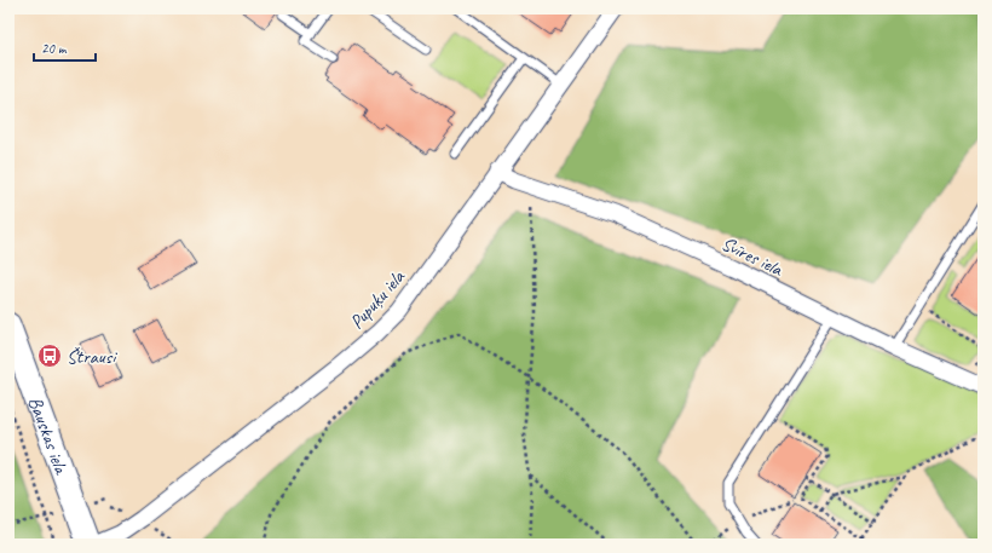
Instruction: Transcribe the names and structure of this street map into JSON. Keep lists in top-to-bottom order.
{
  "streets": {
    "main road": ["Bauskas iela"],
    "street": ["Svīres iela", "Pupuķu iela"]
  },
  "crossings": [
    ["Svīres iela", "Pupuķu iela"]
  ],
  "places": {
    "bus stop": ["Štrausi"]
  },
  "scale_bar": "20 m"
}
